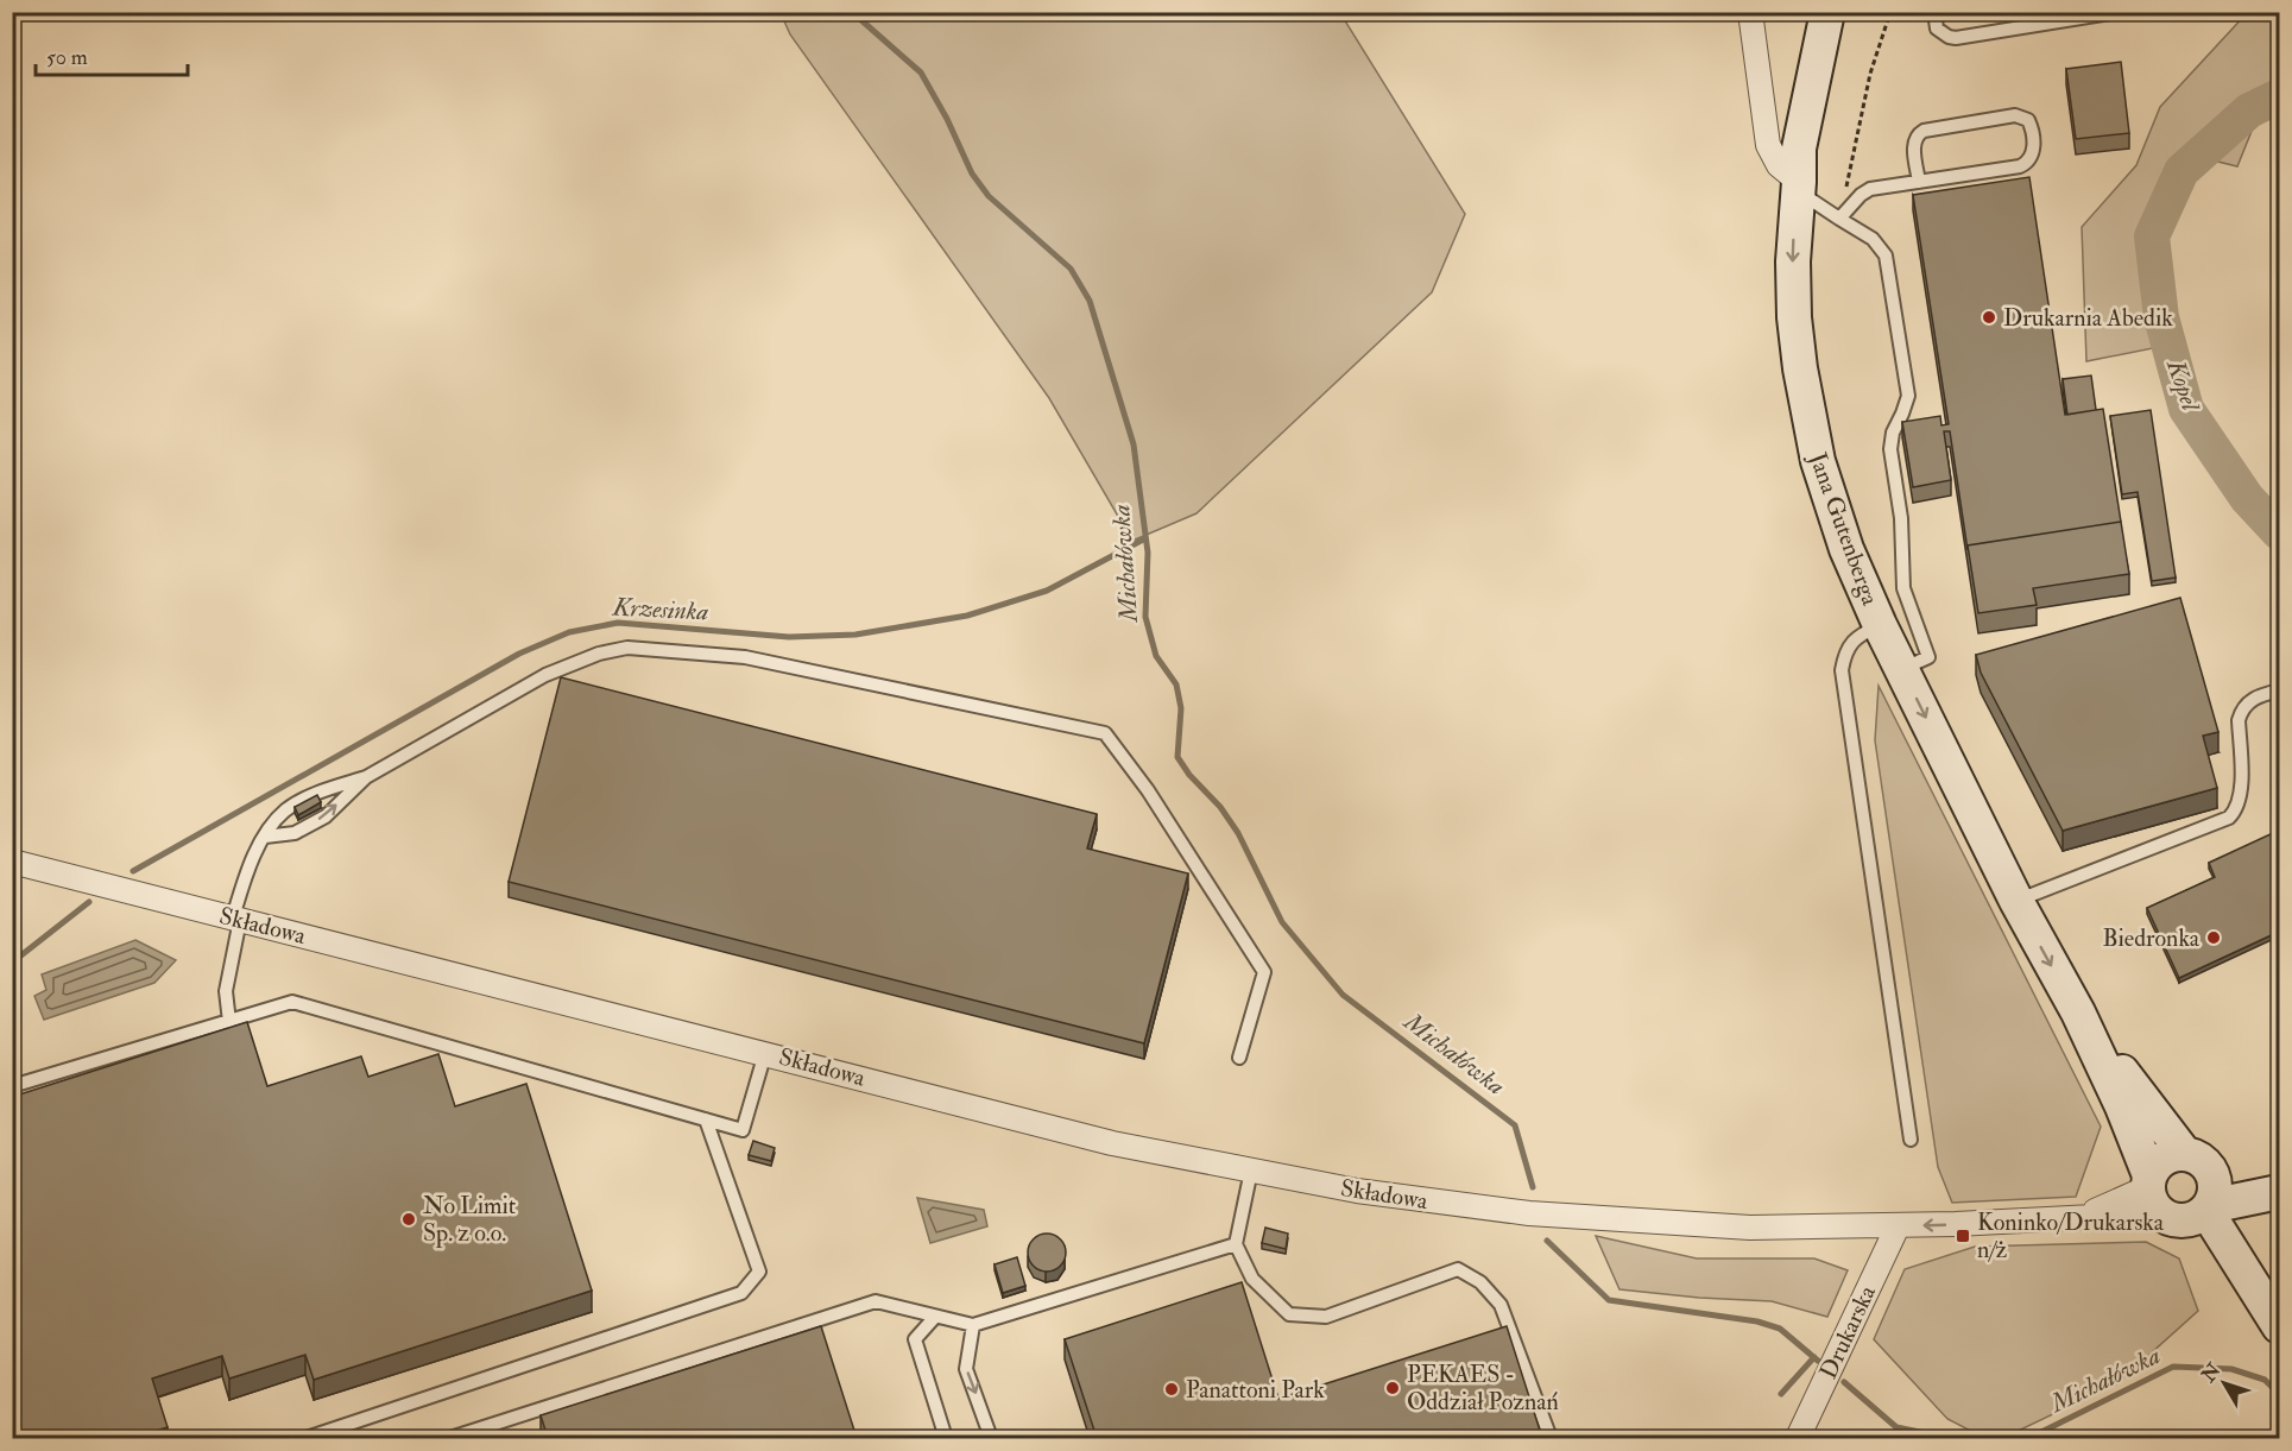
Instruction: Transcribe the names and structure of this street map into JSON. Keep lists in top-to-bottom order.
{
  "streets": {
    "street": ["Jana Gutenberga", "Składowa", "Drukarska"]
  },
  "crossings": [
    ["Jana Gutenberga", "Składowa"],
    ["Składowa", "Drukarska"]
  ],
  "one_way": ["Jana Gutenberga"],
  "water": ["Kopel", "Michałówka", "Krzesinka"],
  "places": {
    "other": [
      "Drukarnia Abedik",
      "Biedronka",
      "No Limit Sp. z o.o.",
      "PEKAES - Oddział Poznań",
      "Panattoni Park"
    ],
    "transit": ["Koninko/Drukarska n/ż"]
  },
  "scale_bar": "50 m",
  "north": "top left"
}
